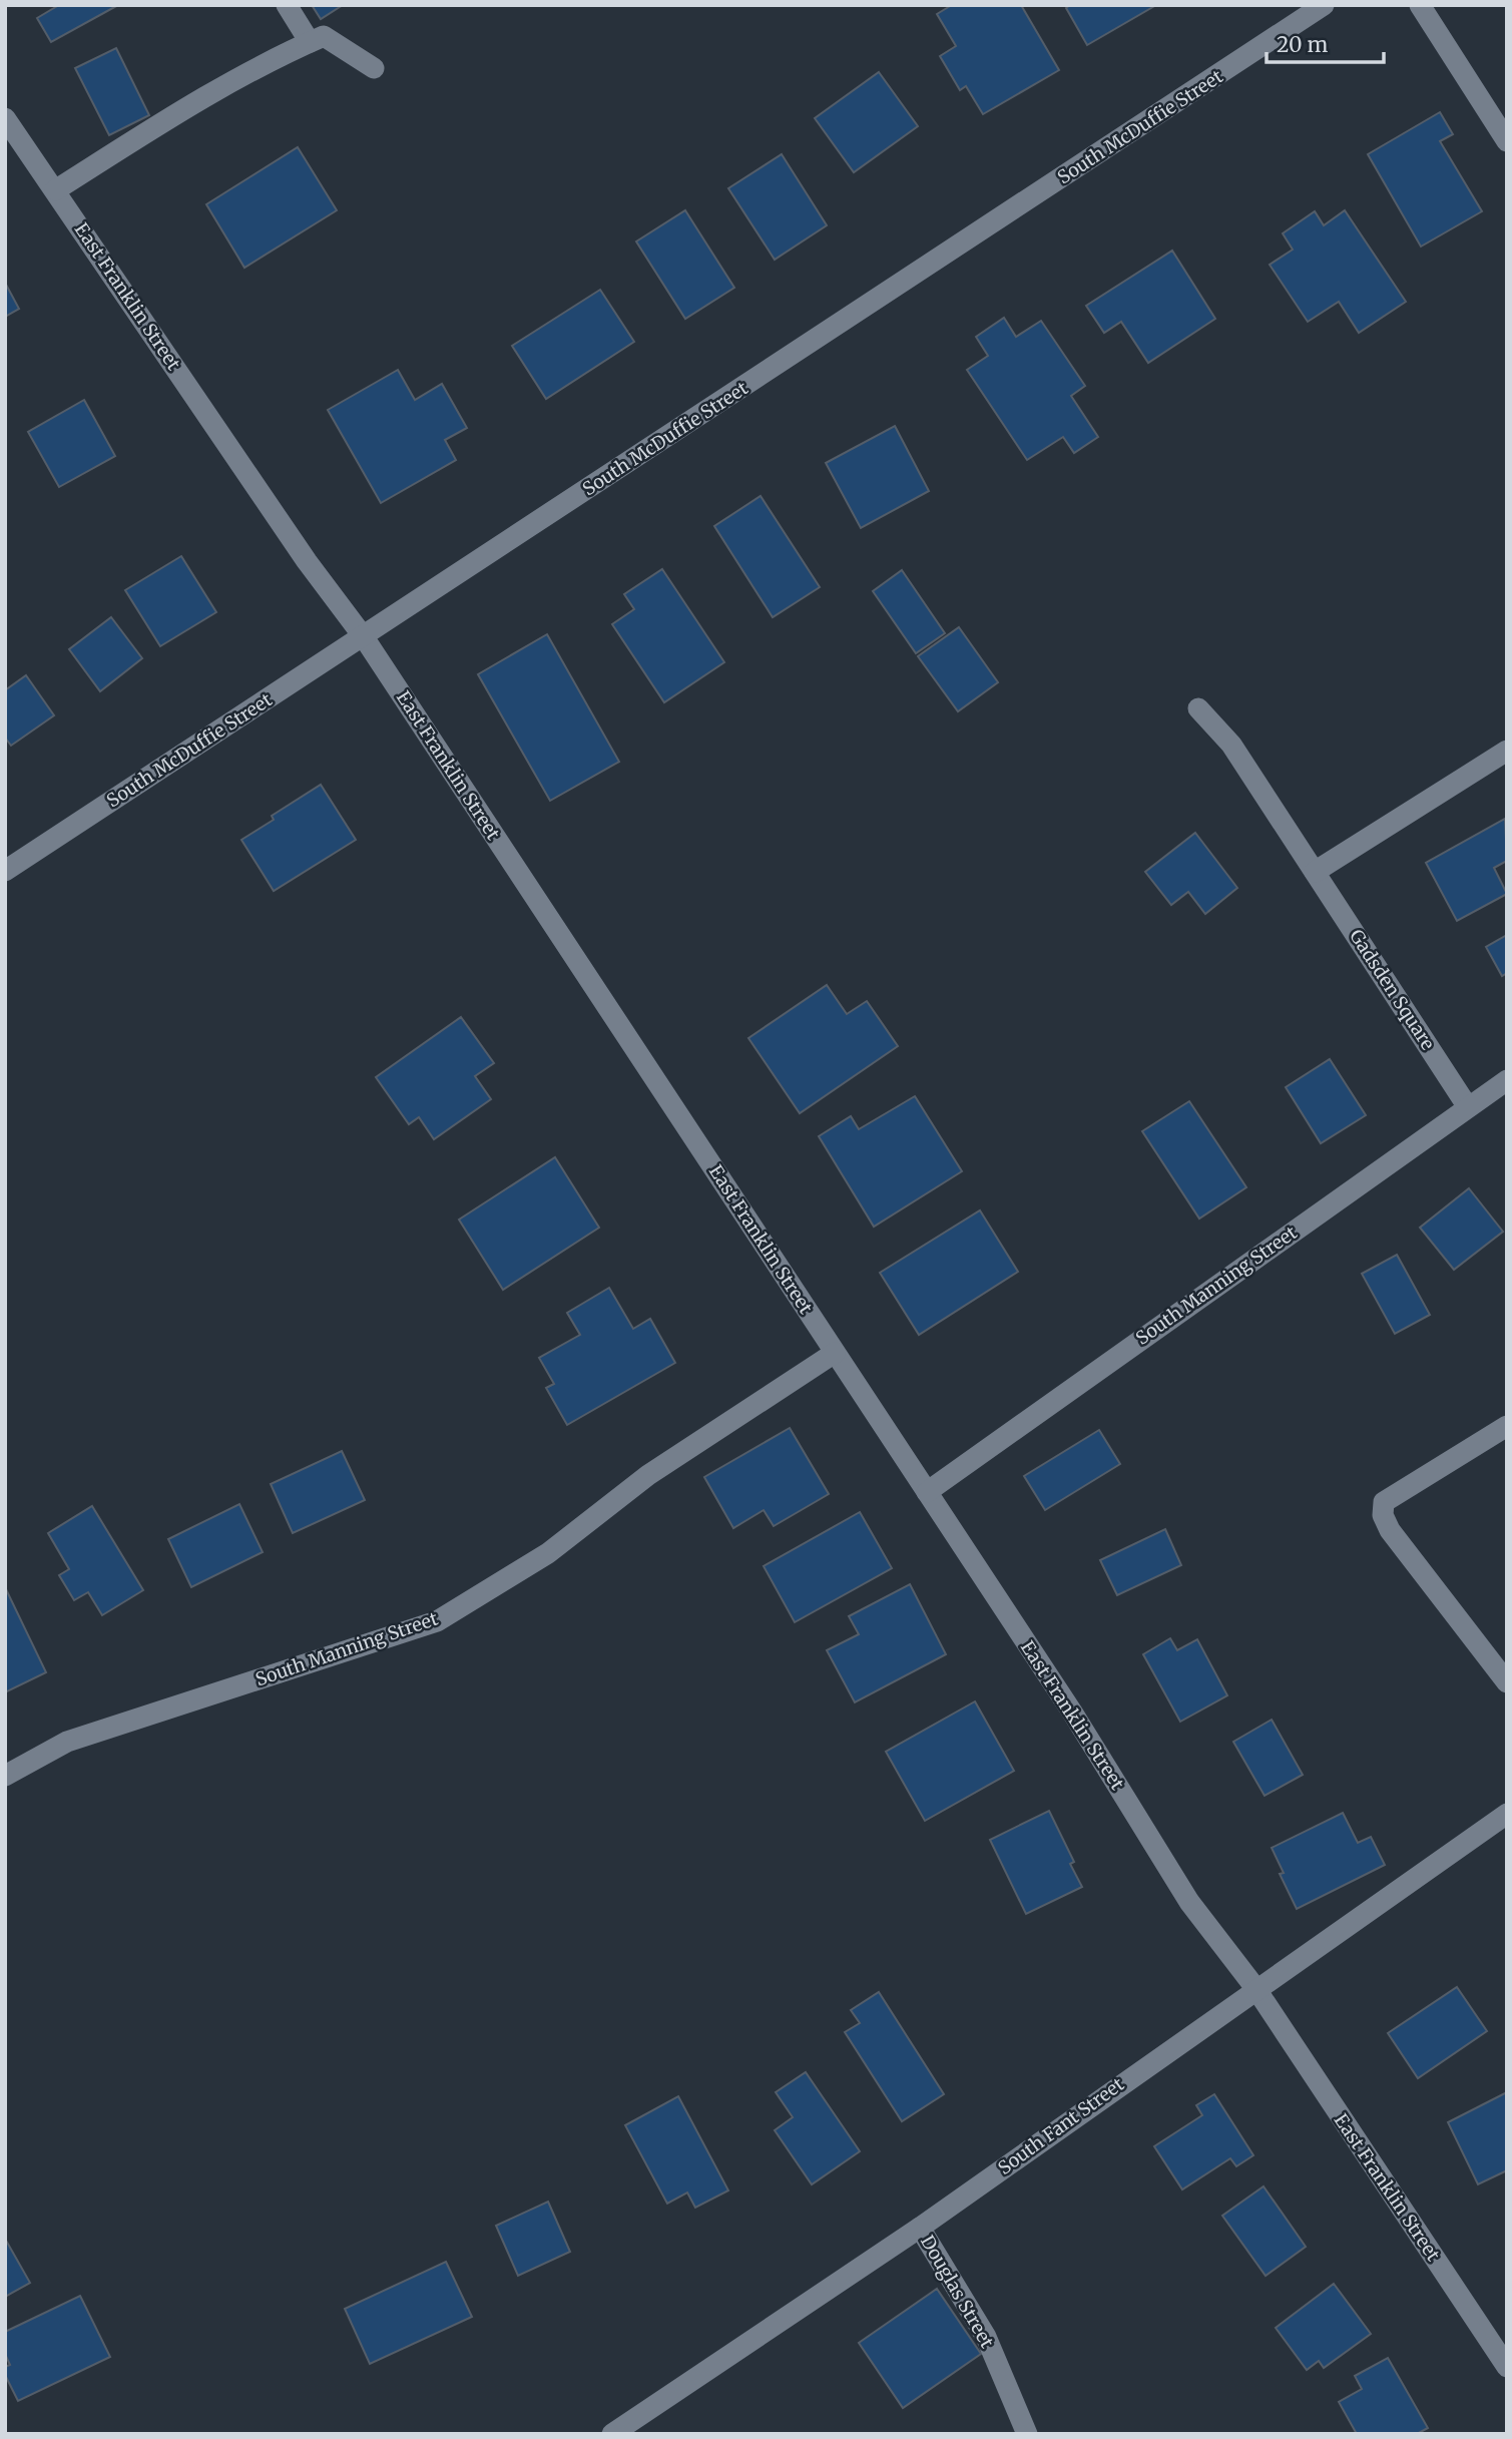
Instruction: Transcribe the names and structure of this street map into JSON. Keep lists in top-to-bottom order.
{
  "streets": {
    "street": [
      "South McDuffie Street",
      "East Franklin Street",
      "Gadsden Square",
      "South Manning Street",
      "South Fant Street",
      "Douglas Street"
    ]
  },
  "crossings": [
    ["South McDuffie Street", "East Franklin Street"],
    ["East Franklin Street", "South Manning Street"],
    ["East Franklin Street", "South Fant Street"],
    ["Gadsden Square", "South Manning Street"],
    ["South Fant Street", "Douglas Street"]
  ],
  "scale_bar": "20 m"
}
